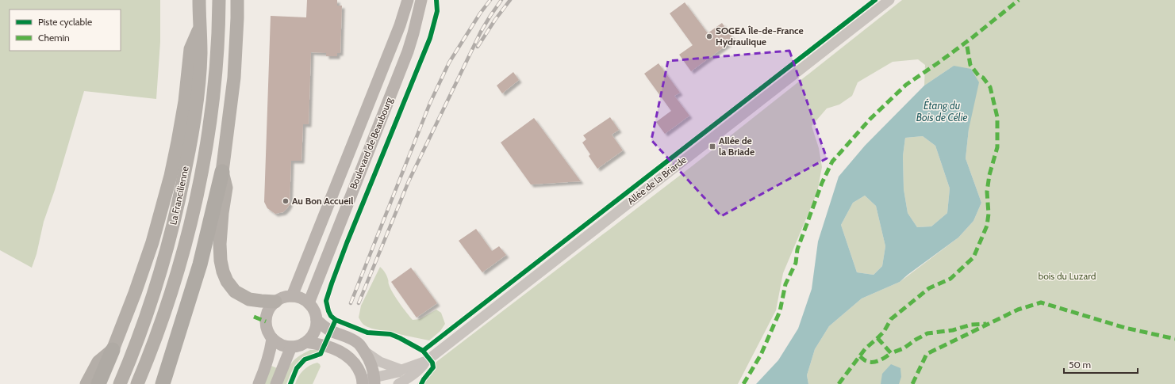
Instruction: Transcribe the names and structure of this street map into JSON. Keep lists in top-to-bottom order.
{
  "streets": {
    "highway": ["La Francilienne"],
    "main road": ["Boulevard de Beaubourg"],
    "street": ["Allée de la Briarde"]
  },
  "water": ["Étang du Bois de Célie"],
  "parks": ["bois du Luzard"],
  "places": {
    "other": ["SOGEA Île-de-France Hydraulique", "Au Bon Accueil"],
    "transit": ["Allée de la Briade"]
  },
  "legend": ["Piste cyclable", "Chemin"],
  "scale_bar": "50 m"
}
